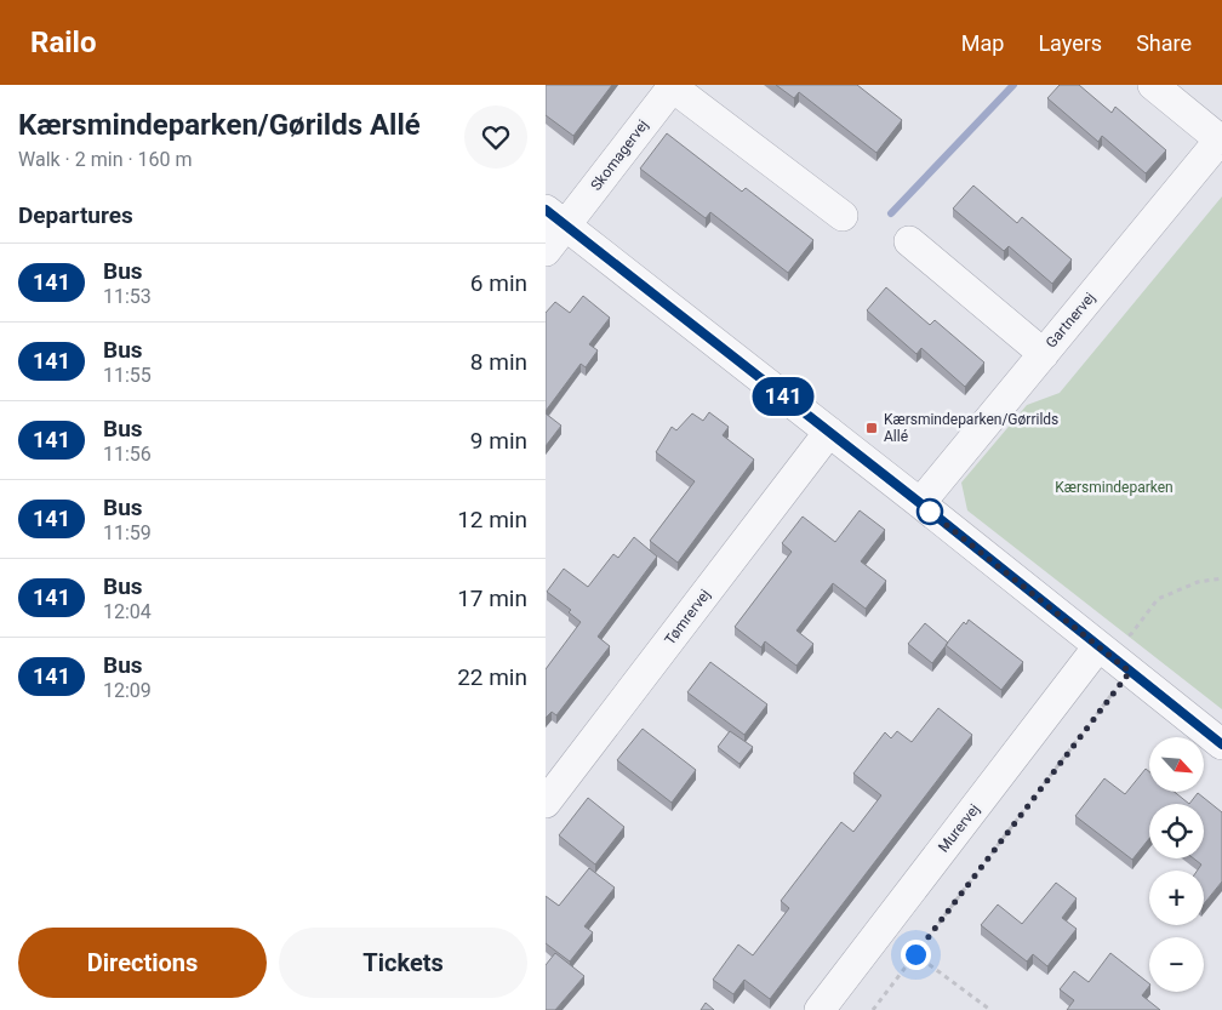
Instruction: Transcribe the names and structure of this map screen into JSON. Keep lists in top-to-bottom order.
{
  "streets": {
    "street": [
      "Skomagervej",
      "Gartnervej",
      "Tømrervej",
      "Murervej"
    ]
  },
  "parks": ["Kærsmindeparken"],
  "places": {
    "transit": ["Kærsmindeparken/Gørrilds Allé"]
  },
  "lines": ["bus line 141"],
  "north": "bottom right",
  "page": {
    "header": "Railo",
    "nav": ["Map", "Layers", "Share"],
    "heading": [
      ["Kærsmindeparken/Gørilds Allé", "Walk · 2 min · 160 m"],
      "Departures"
    ],
    "on_map": "141",
    "list": [
      {
        "mark": "141",
        "name": "Bus",
        "note": "11:53",
        "value": "6 min"
      },
      {
        "mark": "141",
        "name": "Bus",
        "note": "11:55",
        "value": "8 min"
      },
      {
        "mark": "141",
        "name": "Bus",
        "note": "11:56",
        "value": "9 min"
      },
      {
        "mark": "141",
        "name": "Bus",
        "note": "11:59",
        "value": "12 min"
      },
      {
        "mark": "141",
        "name": "Bus",
        "note": "12:04",
        "value": "17 min"
      },
      {
        "mark": "141",
        "name": "Bus",
        "note": "12:09",
        "value": "22 min"
      }
    ],
    "map_buttons": ["+", "−"],
    "buttons": ["Directions", "Tickets"]
  }
}
